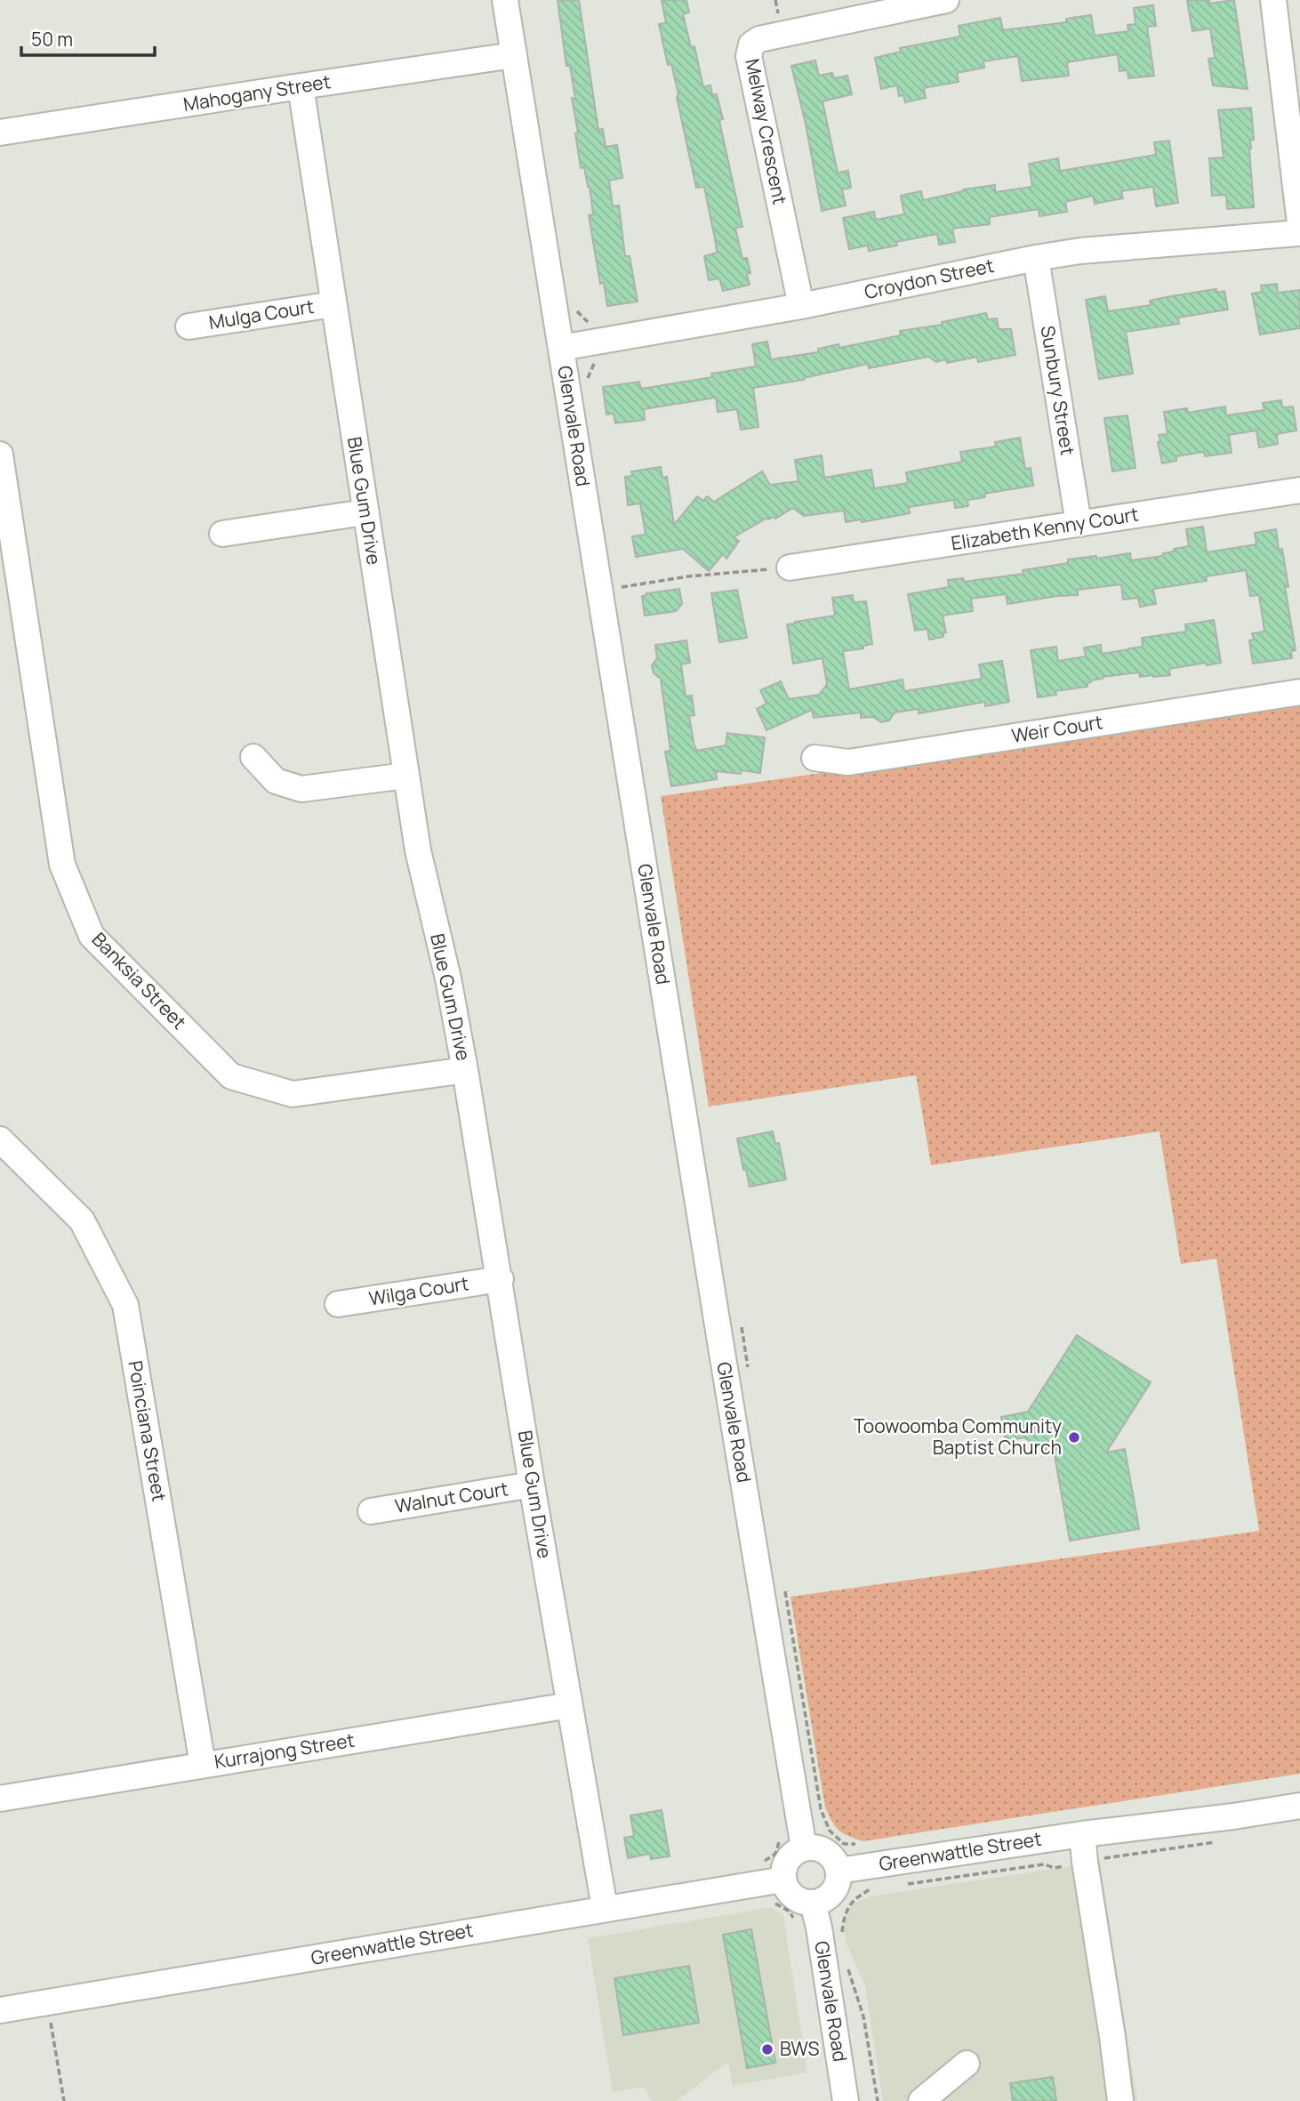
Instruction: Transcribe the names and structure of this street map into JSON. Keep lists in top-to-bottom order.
{
  "streets": {
    "street": [
      "Mahogany Street",
      "Melway Crescent",
      "Croydon Street",
      "Mulga Court",
      "Sunbury Street",
      "Glenvale Road",
      "Blue Gum Drive",
      "Elizabeth Kenny Court",
      "Weir Court",
      "Banksia Street",
      "Wilga Court",
      "Poinciana Street",
      "Walnut Court",
      "Kurrajong Street",
      "Greenwattle Street"
    ]
  },
  "crossings": [
    ["Mahogany Street", "Glenvale Road"],
    ["Mahogany Street", "Blue Gum Drive"],
    ["Melway Crescent", "Croydon Street"],
    ["Croydon Street", "Sunbury Street"],
    ["Croydon Street", "Glenvale Road"],
    ["Mulga Court", "Blue Gum Drive"],
    ["Sunbury Street", "Elizabeth Kenny Court"],
    ["Glenvale Road", "Greenwattle Street"],
    ["Blue Gum Drive", "Banksia Street"],
    ["Blue Gum Drive", "Wilga Court"],
    ["Blue Gum Drive", "Walnut Court"],
    ["Blue Gum Drive", "Kurrajong Street"],
    ["Blue Gum Drive", "Greenwattle Street"],
    ["Poinciana Street", "Kurrajong Street"]
  ],
  "places": ["Toowoomba Community Baptist Church", "BWS"],
  "scale_bar": "50 m"
}
